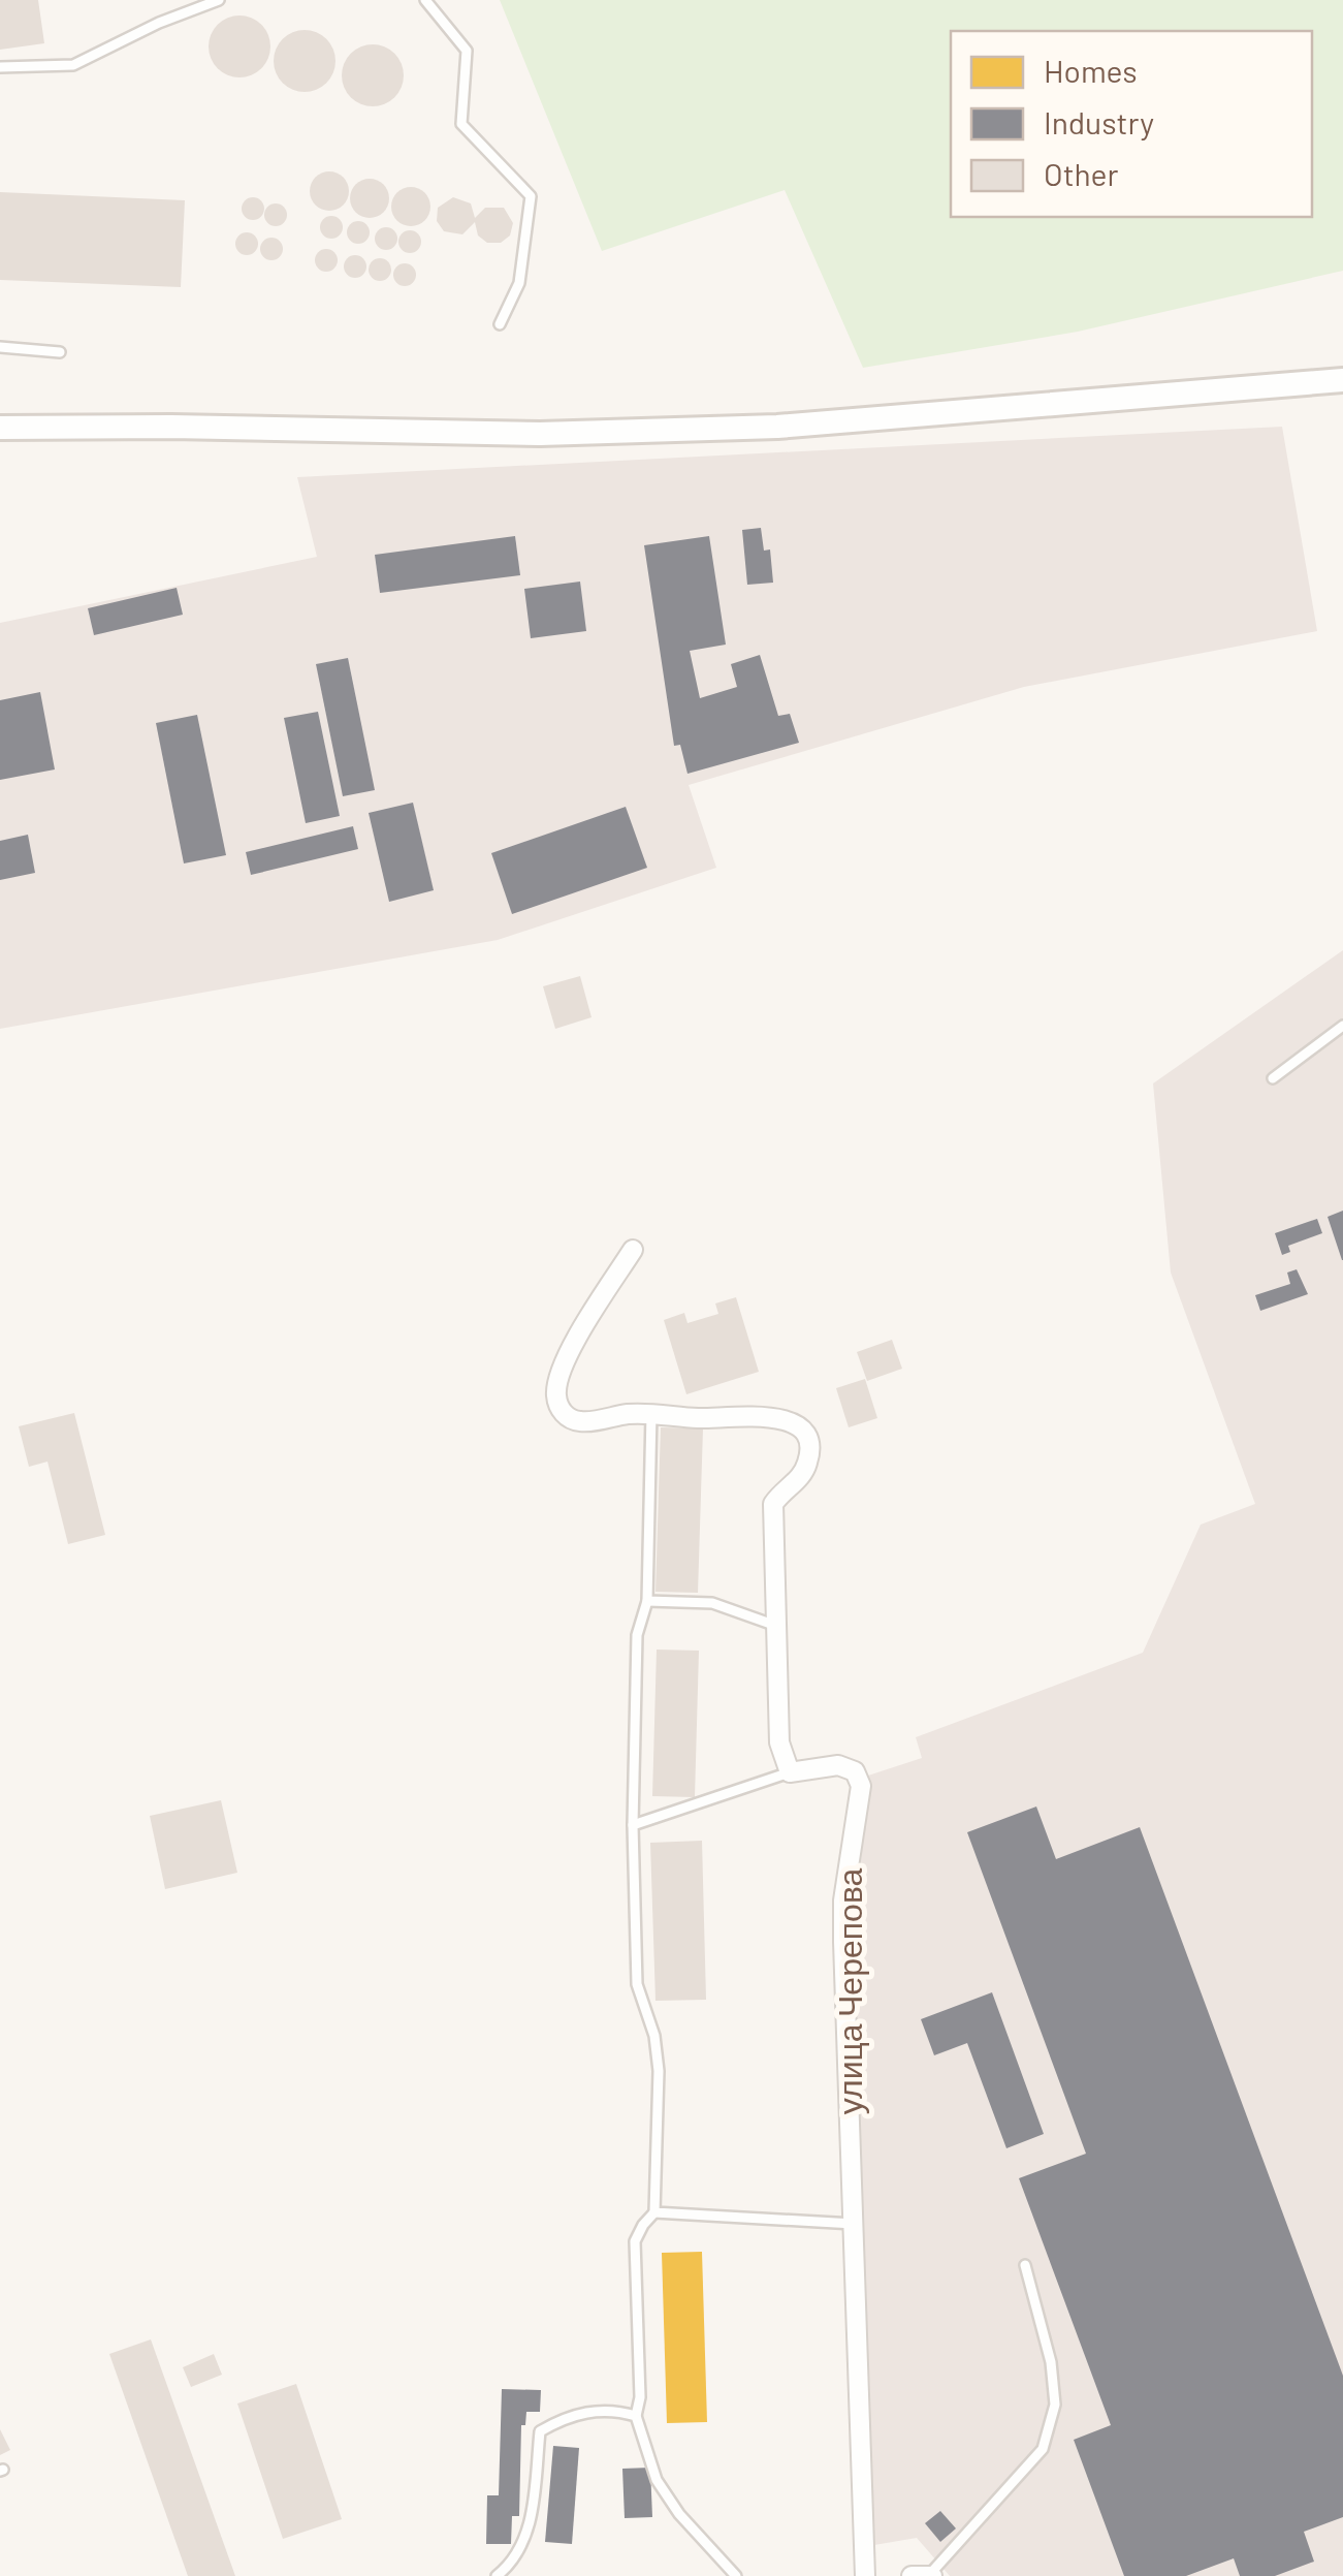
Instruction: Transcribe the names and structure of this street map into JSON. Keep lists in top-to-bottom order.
{
  "streets": {
    "street": ["улица Черепова"]
  },
  "legend": ["Homes", "Industry", "Other"]
}
